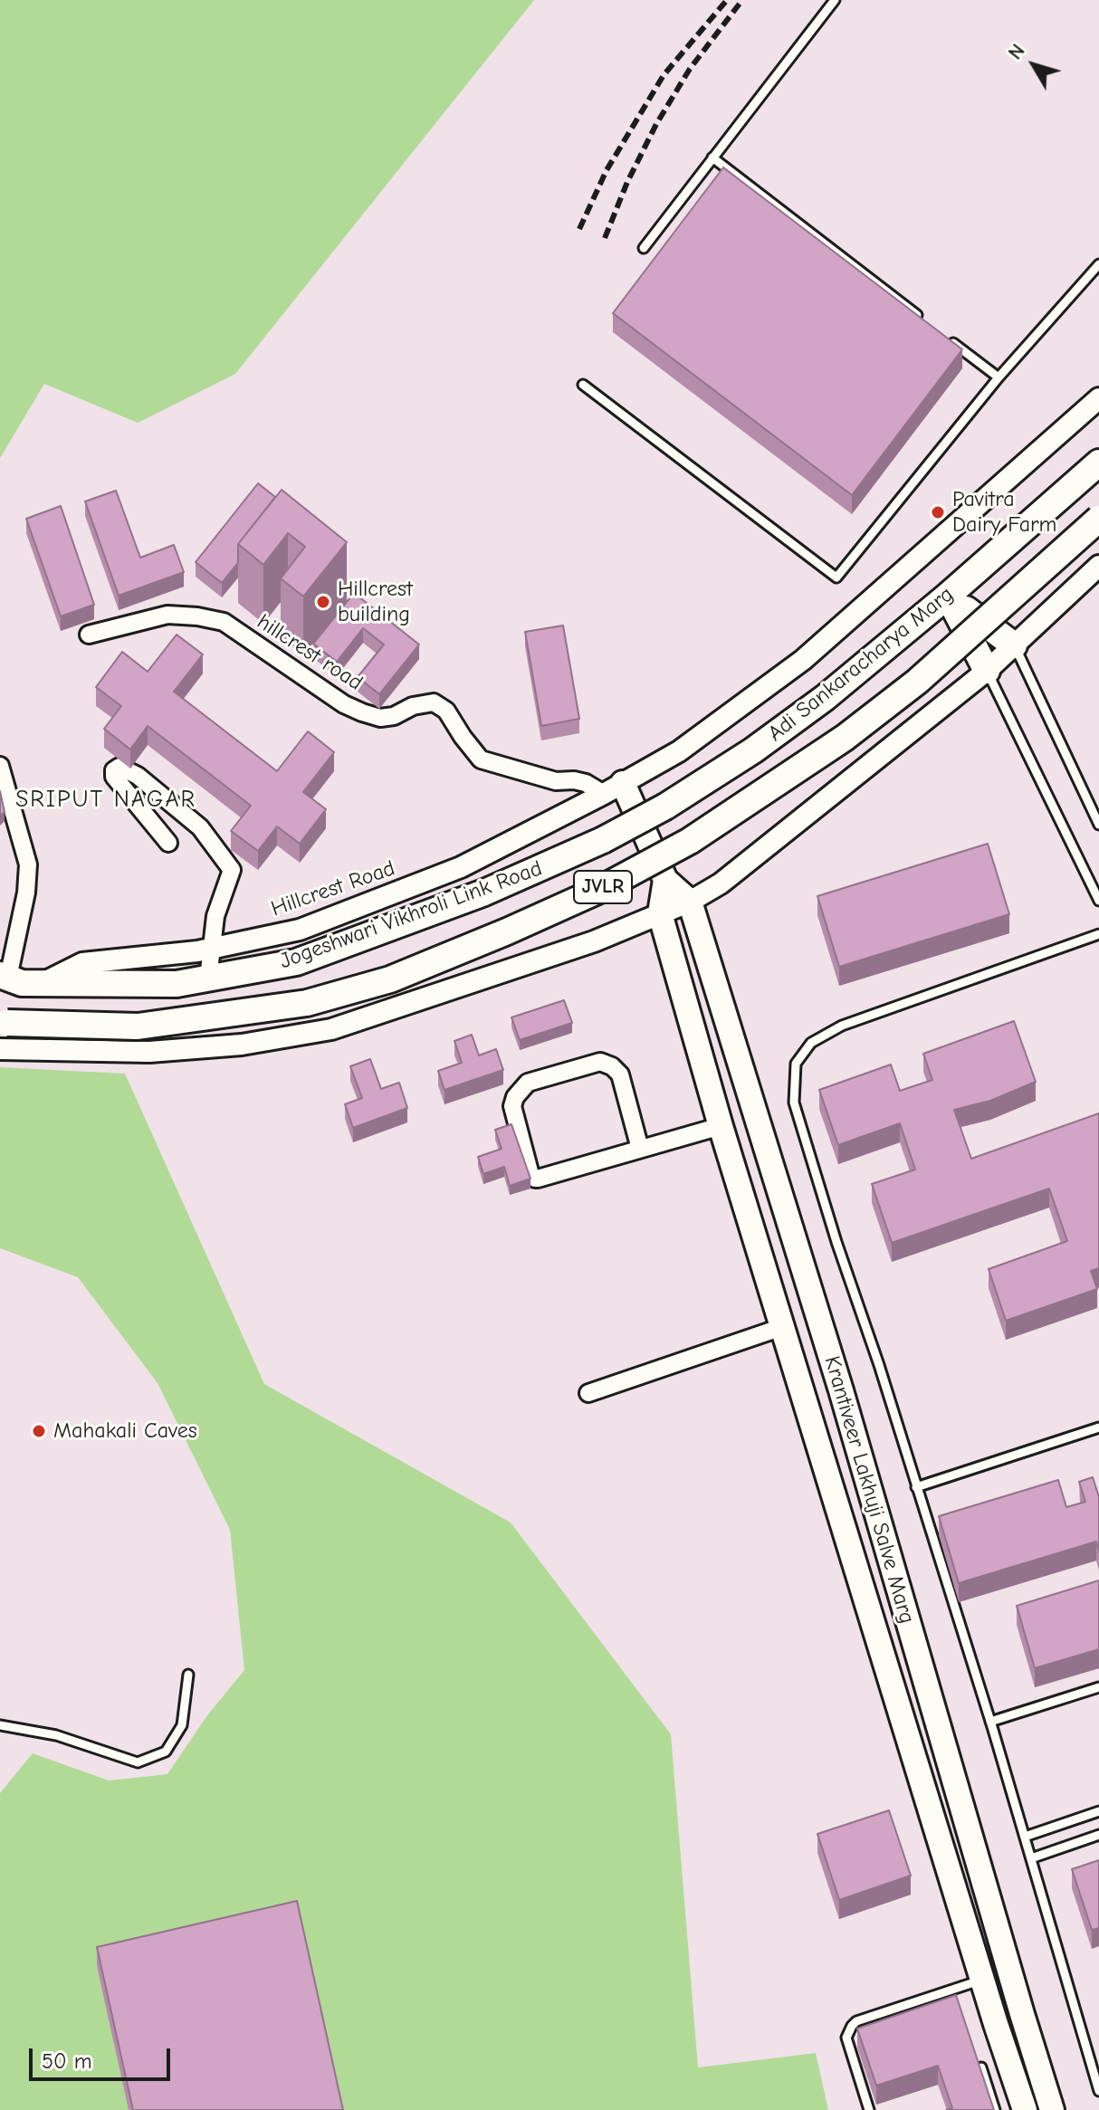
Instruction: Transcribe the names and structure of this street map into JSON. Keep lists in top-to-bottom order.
{
  "streets": {
    "main road": [
      "Adi Sankaracharya Marg",
      "JVLR",
      "Jogeshwari Vikhroli Link Road",
      "Krantiveer Lakhuji Salve Marg"
    ],
    "street": ["hillcrest road", "Hillcrest Road"]
  },
  "crossings": [
    ["hillcrest road", "Hillcrest Road"],
    ["Adi Sankaracharya Marg", "Jogeshwari Vikhroli Link Road"],
    ["Hillcrest Road", "Jogeshwari Vikhroli Link Road"]
  ],
  "districts": ["SRIPUT NAGAR"],
  "places": ["Pavitra Dairy Farm", "Hillcrest building", "Mahakali Caves"],
  "scale_bar": "50 m",
  "north": "top left"
}
